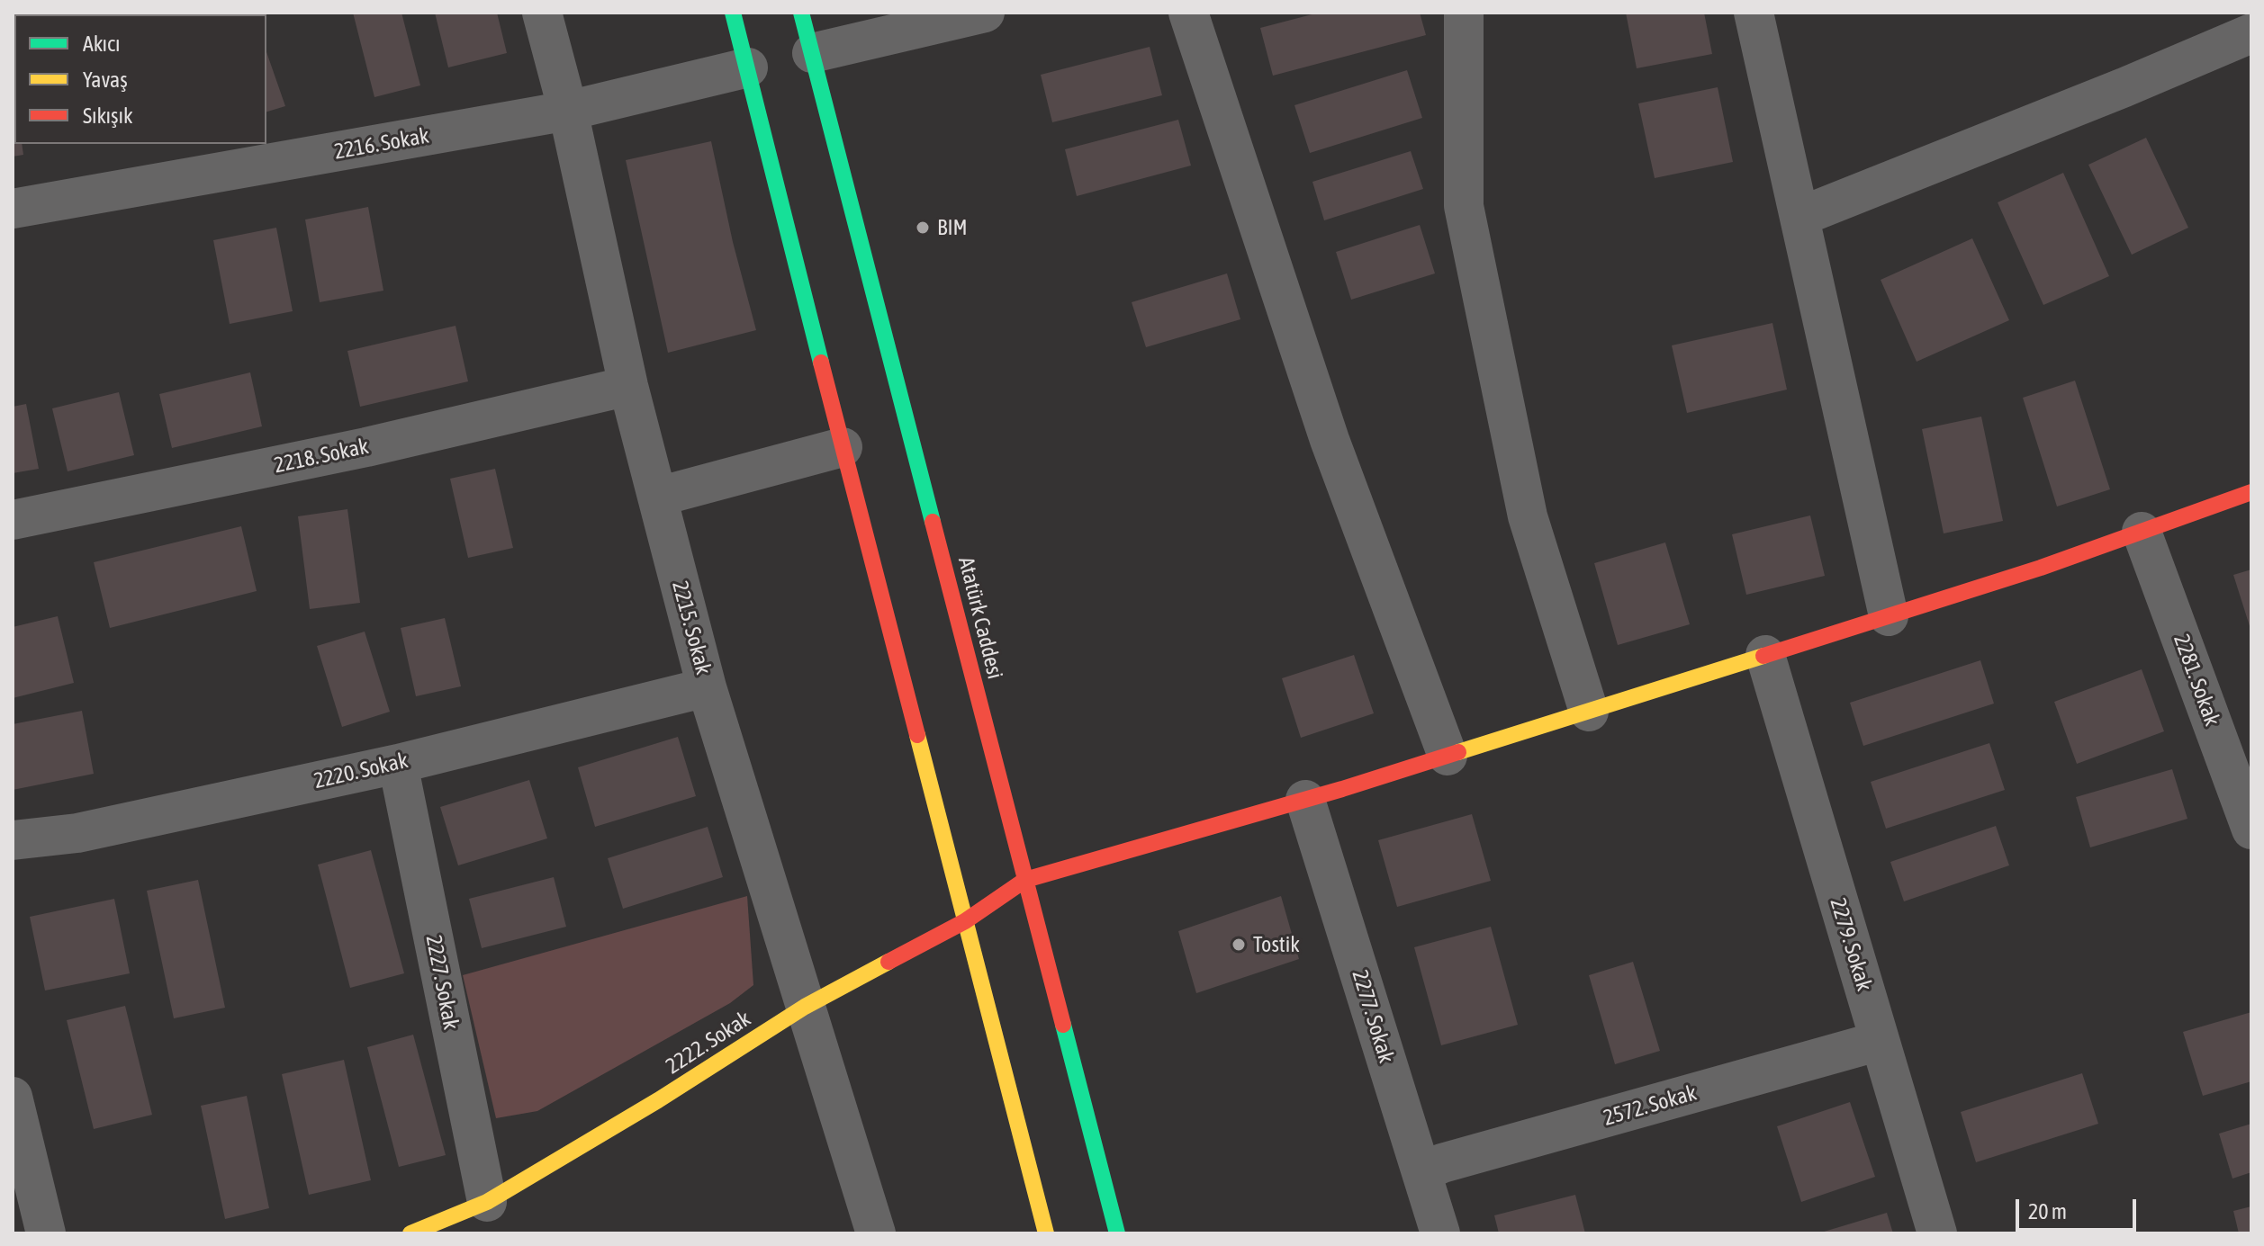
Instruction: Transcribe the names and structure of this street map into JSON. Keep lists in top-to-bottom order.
{
  "streets": {
    "main road": ["Atatürk Caddesi", "2222. Sokak"],
    "street": [
      "2216. Sokak",
      "2218. Sokak",
      "2215. Sokak",
      "2281. Sokak",
      "2220. Sokak",
      "2279. Sokak",
      "2227. Sokak",
      "2277. Sokak",
      "2572. Sokak"
    ]
  },
  "crossings": [
    ["2216. Sokak", "2215. Sokak"],
    ["2218. Sokak", "2215. Sokak"],
    ["Atatürk Caddesi", "2222. Sokak"],
    ["2215. Sokak", "2220. Sokak"],
    ["2215. Sokak", "2222. Sokak"],
    ["2281. Sokak", "2222. Sokak"],
    ["2220. Sokak", "2227. Sokak"],
    ["2279. Sokak", "2222. Sokak"],
    ["2279. Sokak", "2572. Sokak"],
    ["2227. Sokak", "2222. Sokak"],
    ["2277. Sokak", "2222. Sokak"],
    ["2277. Sokak", "2572. Sokak"]
  ],
  "places": ["BIM", "Tostik"],
  "legend": ["Akıcı", "Yavaş", "Sıkışık"],
  "scale_bar": "20 m"
}
